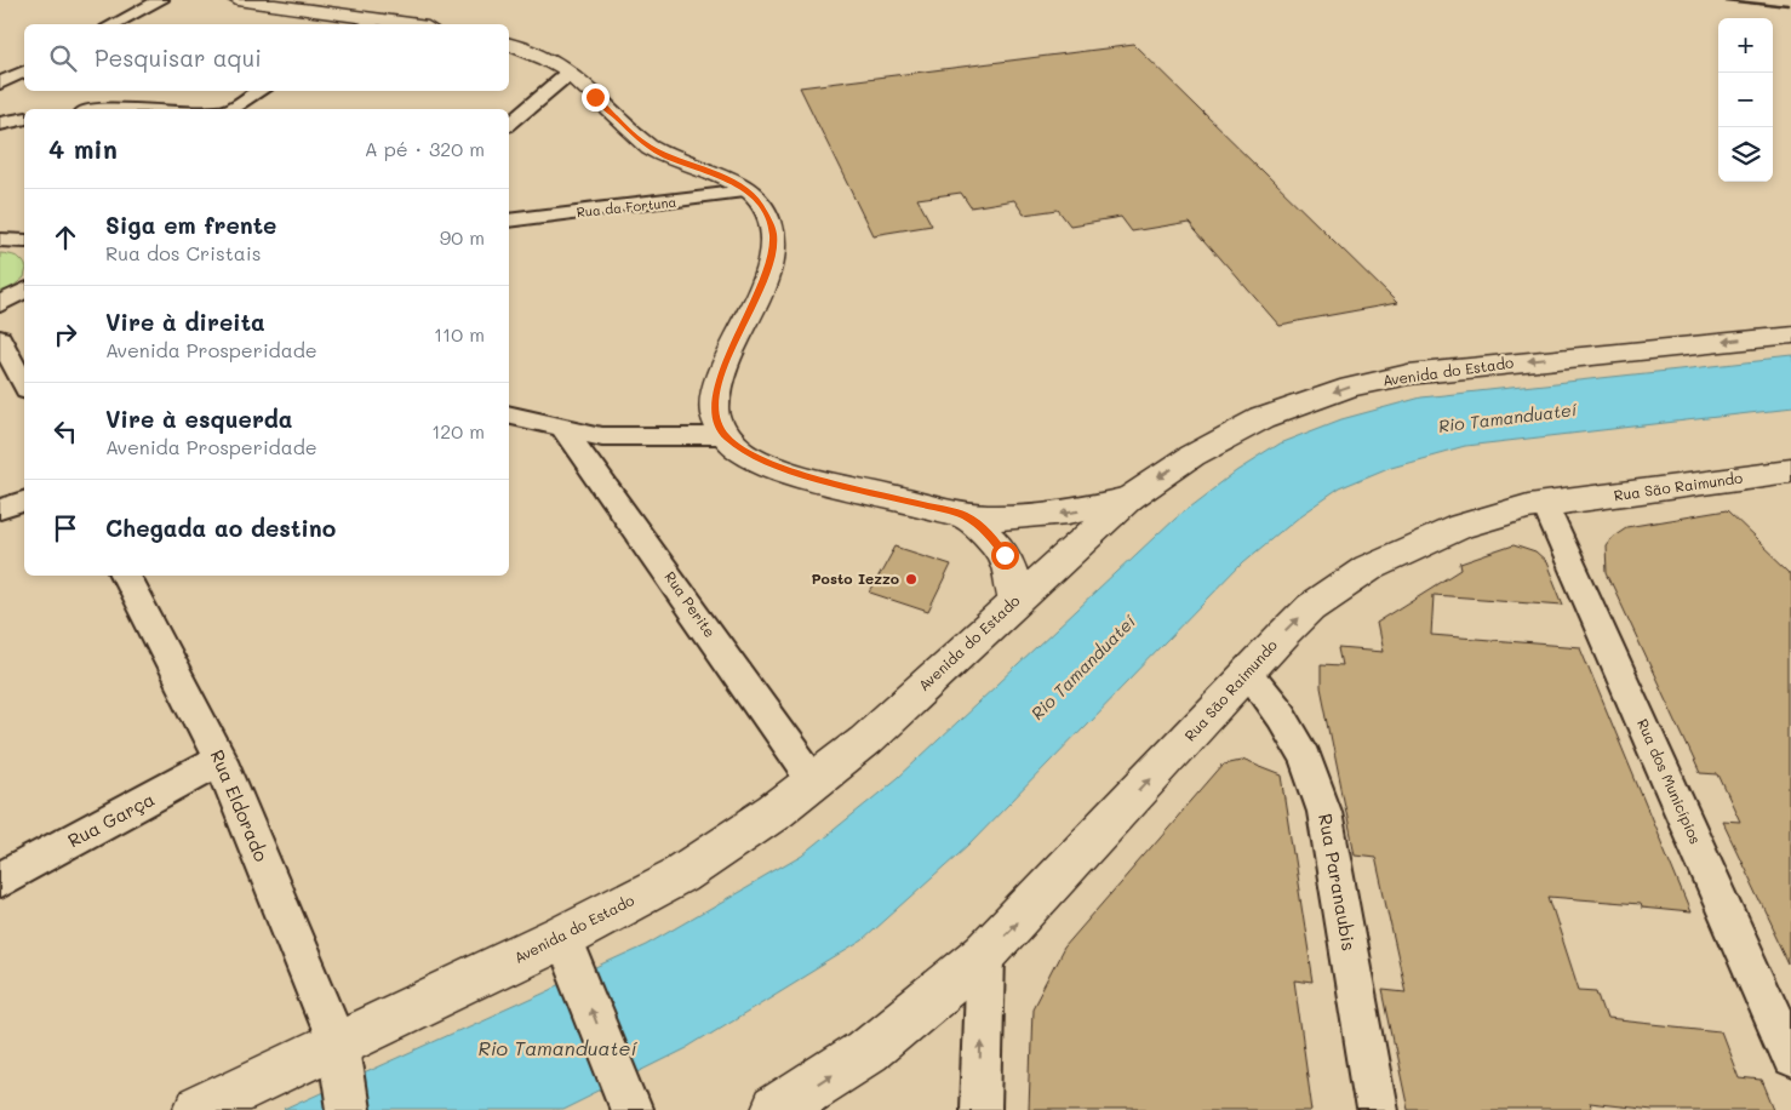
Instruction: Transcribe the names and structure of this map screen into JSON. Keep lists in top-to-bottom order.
{
  "streets": {
    "main road": ["Avenida do Estado", "Rua São Raimundo"],
    "street": [
      "Rua da Fortuna",
      "Rua Perite",
      "Rua dos Municípios",
      "Rua Eldorado",
      "Rua Garça",
      "Rua Paranaubis"
    ]
  },
  "crossings": [
    ["Avenida do Estado", "Rua Perite"],
    ["Avenida do Estado", "Rua Eldorado"],
    ["Rua São Raimundo", "Rua dos Municípios"],
    ["Rua São Raimundo", "Rua Paranaubis"],
    ["Rua Eldorado", "Rua Garça"]
  ],
  "one_way": ["Avenida do Estado", "Rua São Raimundo"],
  "water": ["Rio Tamanduateí"],
  "places": ["Posto Iezzo"],
  "page": {
    "map_buttons": ["+", "−"],
    "search": "Pesquisar aqui",
    "heading": ["4 min", "A pé · 320 m"],
    "list": [
      ["Siga em frente", "Rua dos Cristais", "90 m"],
      ["Vire à direita", "Avenida Prosperidade", "110 m"],
      ["Vire à esquerda", "Avenida Prosperidade", "120 m"],
      "Chegada ao destino"
    ]
  }
}
